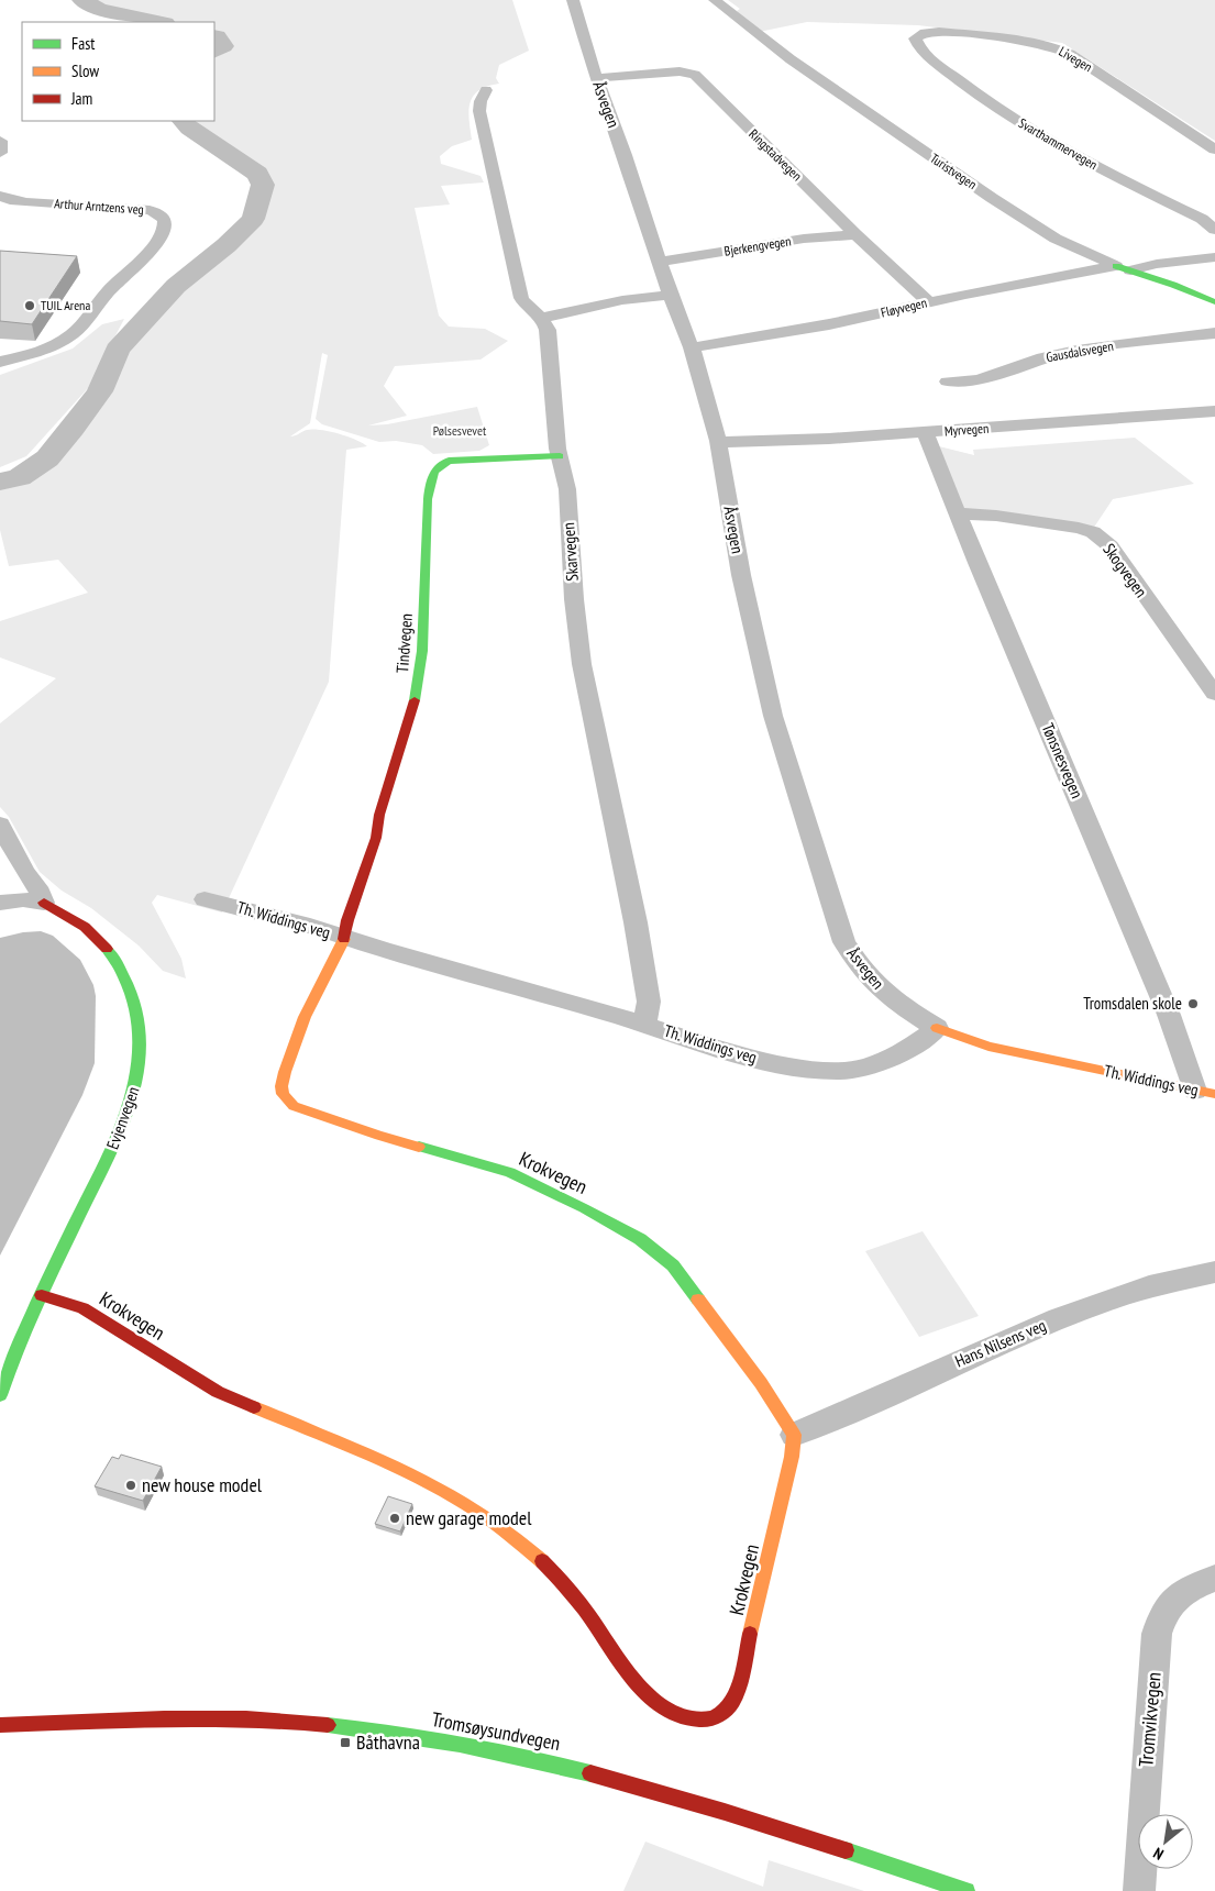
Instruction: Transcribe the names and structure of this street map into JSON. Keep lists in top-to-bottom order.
{
  "streets": {
    "main road": [
      "Turistvegen",
      "Tindvegen",
      "Th. Widdings veg",
      "Evjenvegen",
      "Krokvegen",
      "Tromsøysundvegen"
    ],
    "street": [
      "Livegen",
      "Åsvegen",
      "Svarthammervegen",
      "Ringstadvegen",
      "Arthur Arntzens veg",
      "Bjerkengvegen",
      "Fløyvegen",
      "Gausdalsvegen",
      "Myrvegen",
      "Skarvegen",
      "Skogvegen",
      "Tønsnesvegen",
      "Hans Nilsens veg",
      "Tromvikvegen"
    ]
  },
  "crossings": [
    ["Livegen", "Svarthammervegen"],
    ["Åsvegen", "Ringstadvegen"],
    ["Åsvegen", "Bjerkengvegen"],
    ["Åsvegen", "Fløyvegen"],
    ["Åsvegen", "Myrvegen"],
    ["Åsvegen", "Th. Widdings veg"],
    ["Ringstadvegen", "Bjerkengvegen"],
    ["Ringstadvegen", "Fløyvegen"],
    ["Turistvegen", "Fløyvegen"],
    ["Myrvegen", "Tønsnesvegen"],
    ["Skarvegen", "Tindvegen"],
    ["Skarvegen", "Th. Widdings veg"],
    ["Skogvegen", "Tønsnesvegen"],
    ["Tindvegen", "Th. Widdings veg"],
    ["Tindvegen", "Krokvegen"],
    ["Tønsnesvegen", "Th. Widdings veg"],
    ["Th. Widdings veg", "Krokvegen"],
    ["Evjenvegen", "Krokvegen"],
    ["Krokvegen", "Hans Nilsens veg"]
  ],
  "parks": ["Pølsesvevet"],
  "places": {
    "other": [
      "TUIL Arena",
      "Tromsdalen skole",
      "new house model",
      "new garage model"
    ],
    "transit": ["Båthavna"]
  },
  "legend": ["Fast", "Slow", "Jam"],
  "north": "bottom left"
}
